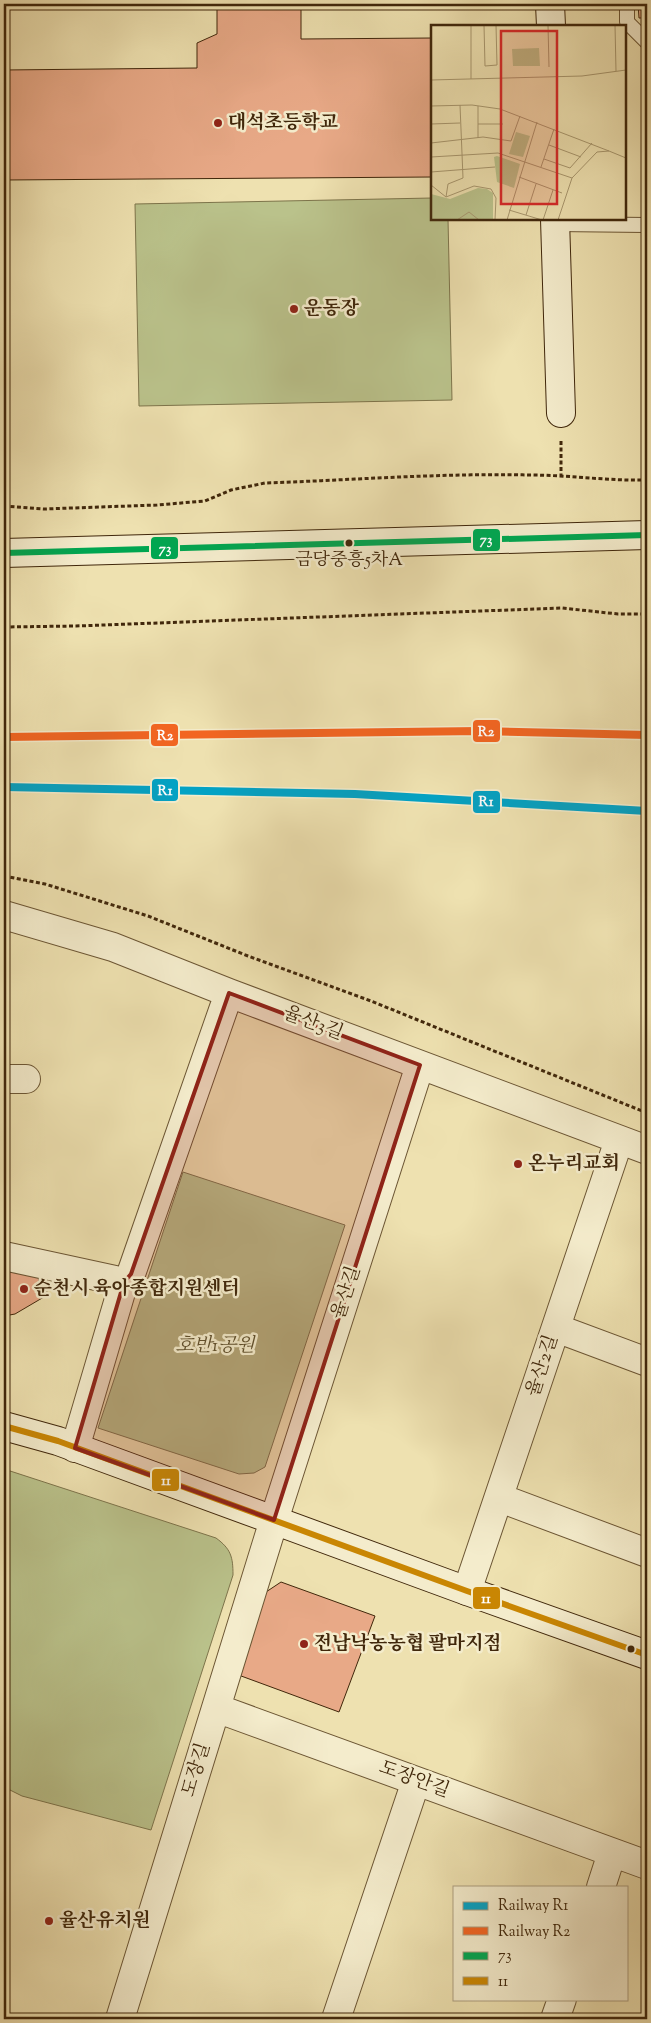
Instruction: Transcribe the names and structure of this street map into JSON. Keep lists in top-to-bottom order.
{
  "streets": {
    "street": [
      "율산3길",
      "율산길",
      "율산2길",
      "도장길",
      "도장안길"
    ]
  },
  "crossings": [
    ["율산3길", "율산길"],
    ["율산3길", "율산2길"],
    ["율산길", "도장길"],
    ["도장길", "도장안길"]
  ],
  "parks": ["호반1공원"],
  "places": [
    "대석초등학교",
    "운동장",
    "금당중흥5차A",
    "온누리교회",
    "순천시 육아종합지원센터",
    "전남낙농농협 팔마지점",
    "율산유치원"
  ],
  "lines": [
    "transit line 73",
    "rail line R2",
    "rail line R1",
    "transit line 11"
  ],
  "legend": [
    "Railway R1",
    "Railway R2",
    "73",
    "11"
  ]
}
